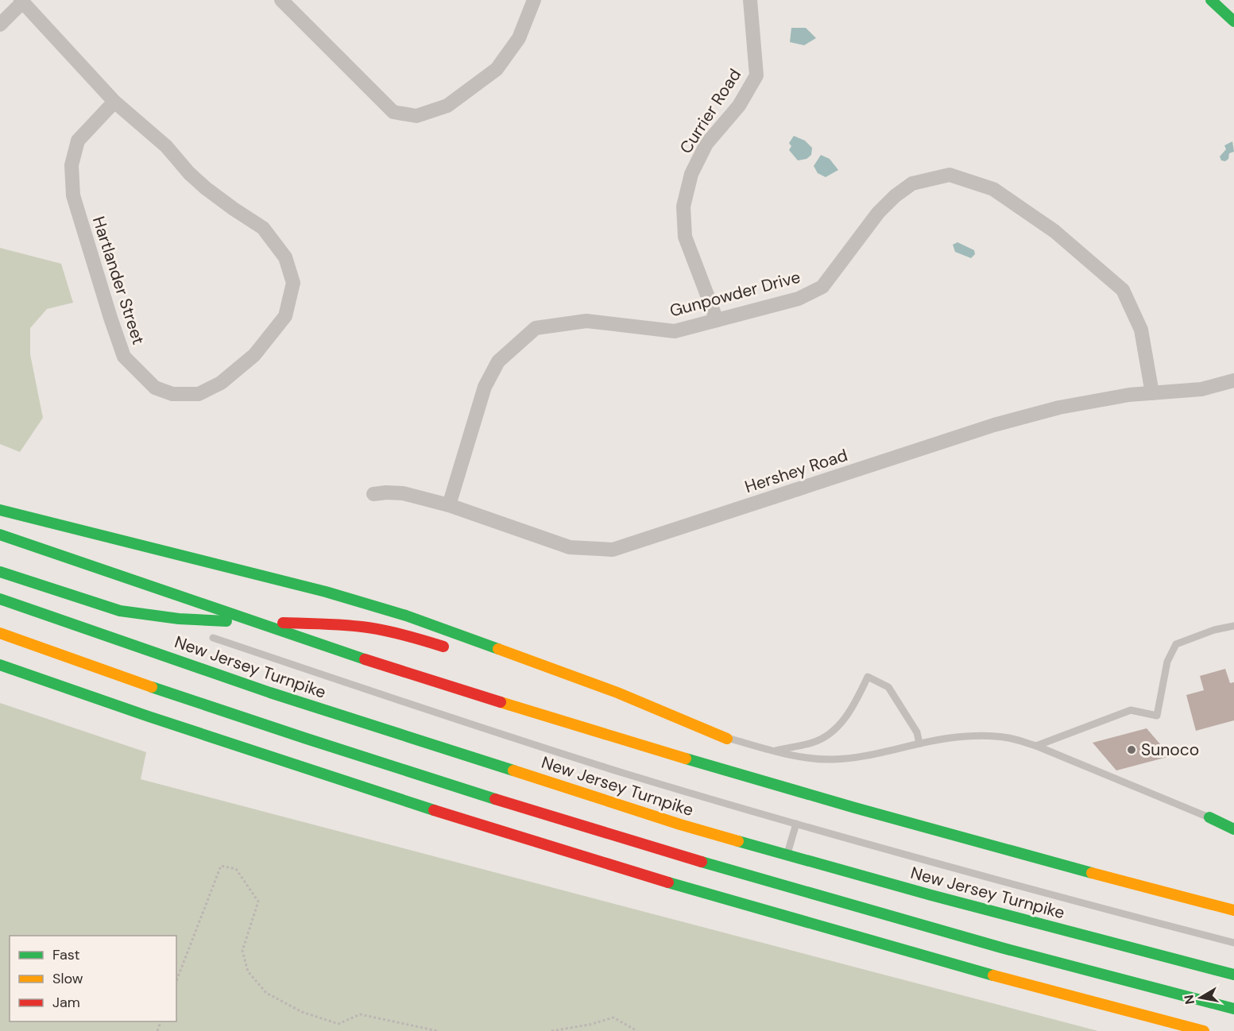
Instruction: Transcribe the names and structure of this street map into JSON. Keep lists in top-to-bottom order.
{
  "streets": {
    "main road": ["New Jersey Turnpike"],
    "street": [
      "Currier Road",
      "Hartlander Street",
      "Gunpowder Drive",
      "Hershey Road"
    ]
  },
  "crossings": [
    ["Currier Road", "Gunpowder Drive"],
    ["Gunpowder Drive", "Hershey Road"]
  ],
  "places": ["Sunoco"],
  "legend": ["Fast", "Slow", "Jam"],
  "north": "left"
}
